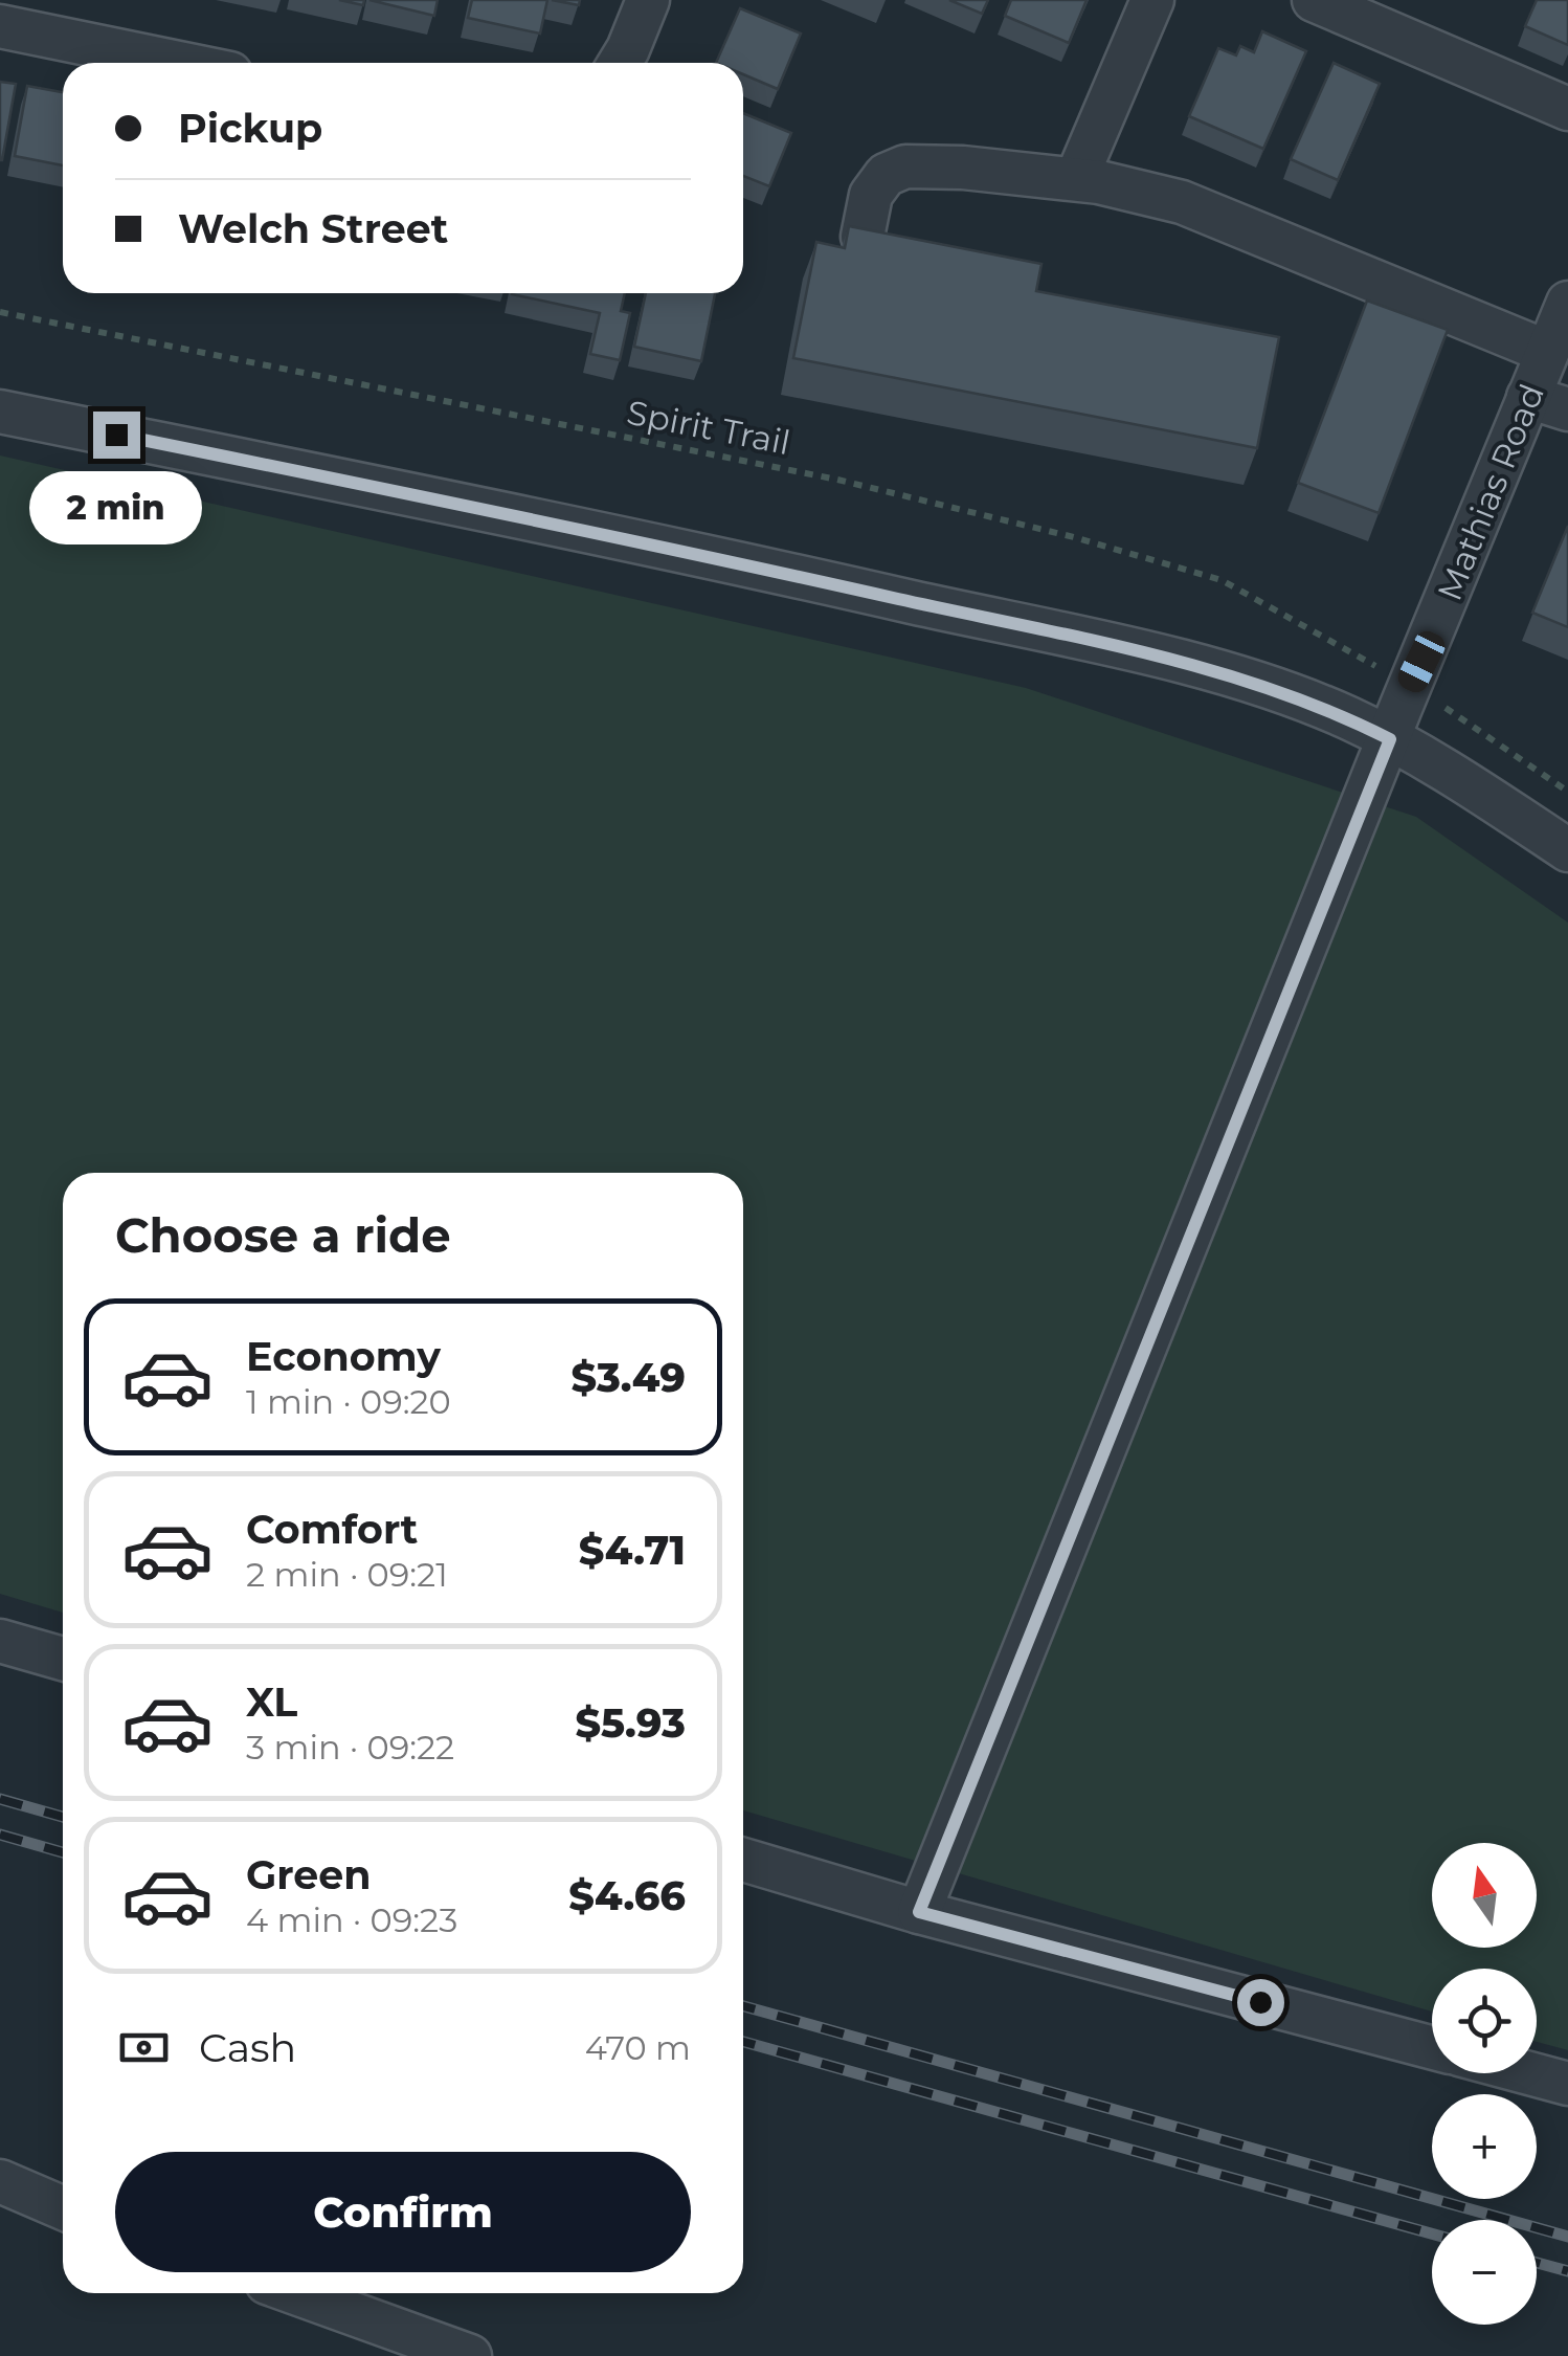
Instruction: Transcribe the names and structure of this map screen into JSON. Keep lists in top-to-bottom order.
{
  "streets": {
    "street": ["Mathias Road"],
    "path": ["Spirit Trail"]
  },
  "north": "top",
  "page": {
    "banner": ["Pickup", "Welch Street"],
    "bubble": "2 min",
    "heading": "Choose a ride",
    "list": [
      {
        "name": "Economy",
        "note": "1 min · 09:20",
        "value": "$3.49"
      },
      {
        "name": "Comfort",
        "note": "2 min · 09:21",
        "value": "$4.71"
      },
      {
        "name": "XL",
        "note": "3 min · 09:22",
        "value": "$5.93"
      },
      {
        "name": "Green",
        "note": "4 min · 09:23",
        "value": "$4.66"
      }
    ],
    "map_buttons": ["+", "−"],
    "pay": ["Cash", "470 m"],
    "buttons": "Confirm"
  }
}
